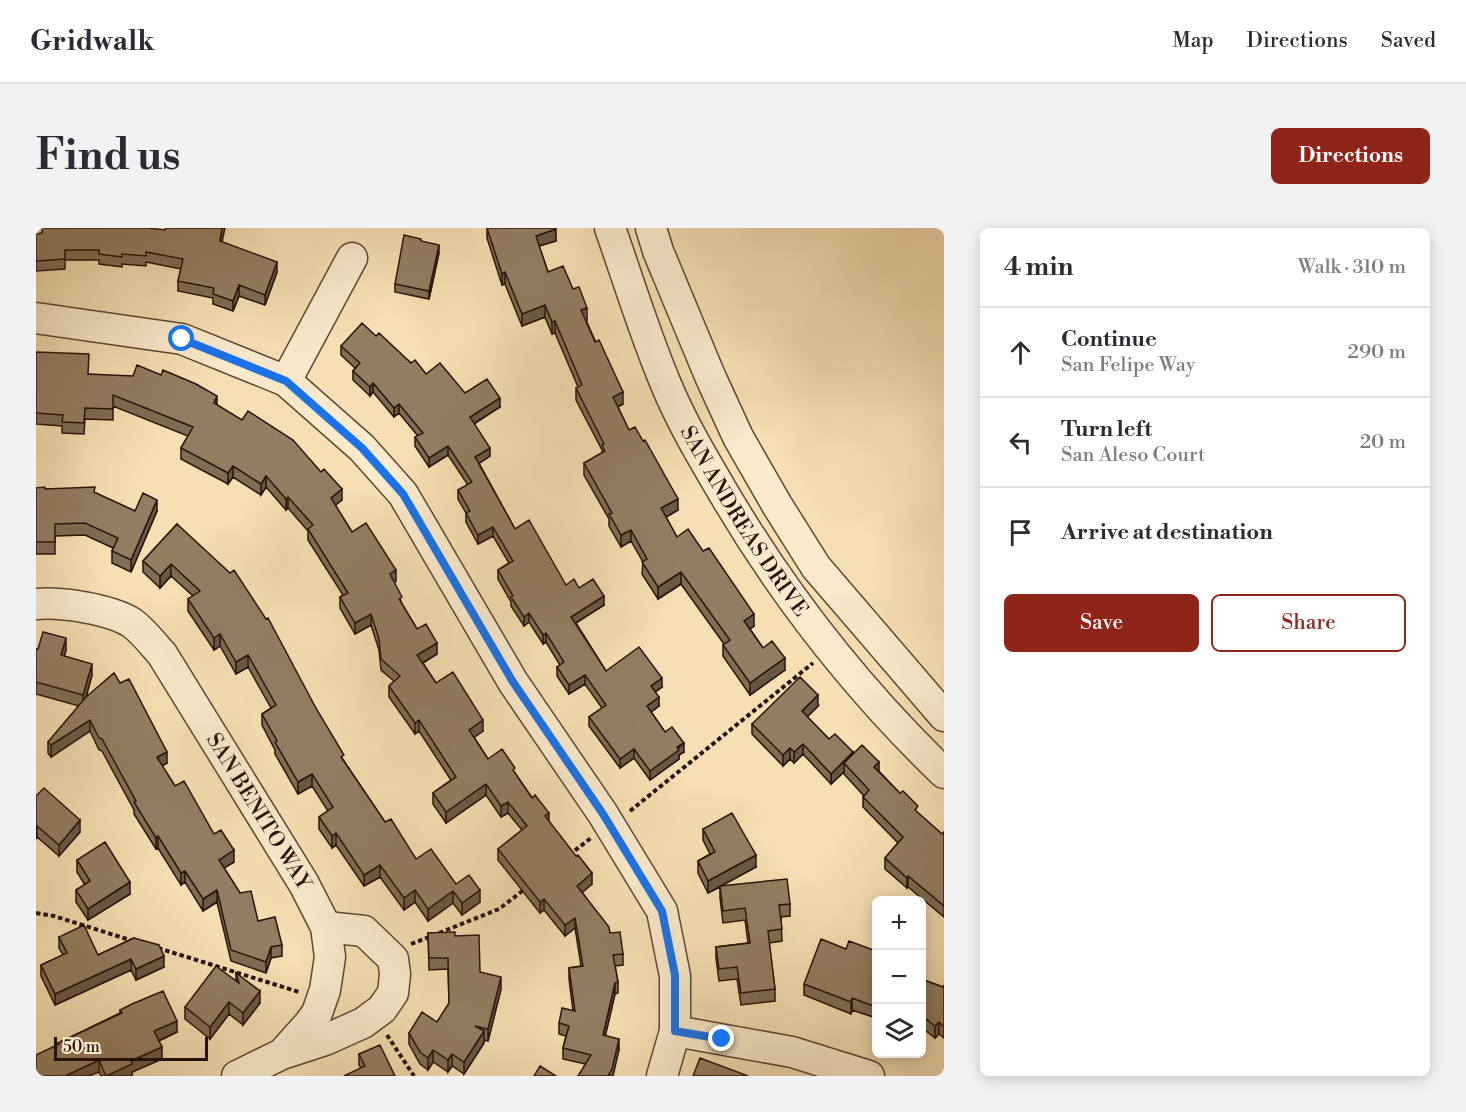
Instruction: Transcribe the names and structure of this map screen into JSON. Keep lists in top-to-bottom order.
{
  "streets": {
    "street": ["SAN ANDREAS DRIVE", "SAN BENITO WAY"]
  },
  "scale_bar": "50 m",
  "page": {
    "header": "Gridwalk",
    "nav": ["Map", "Directions", "Saved"],
    "buttons": [
      "Directions",
      ["Save", "Share"]
    ],
    "title": "Find us",
    "heading": ["4 min", "Walk · 310 m"],
    "list": [
      ["Continue", "San Felipe Way", "290 m"],
      ["Turn left", "San Aleso Court", "20 m"],
      "Arrive at destination"
    ],
    "map_buttons": ["+", "−"],
    "scale": "50 m"
  }
}
